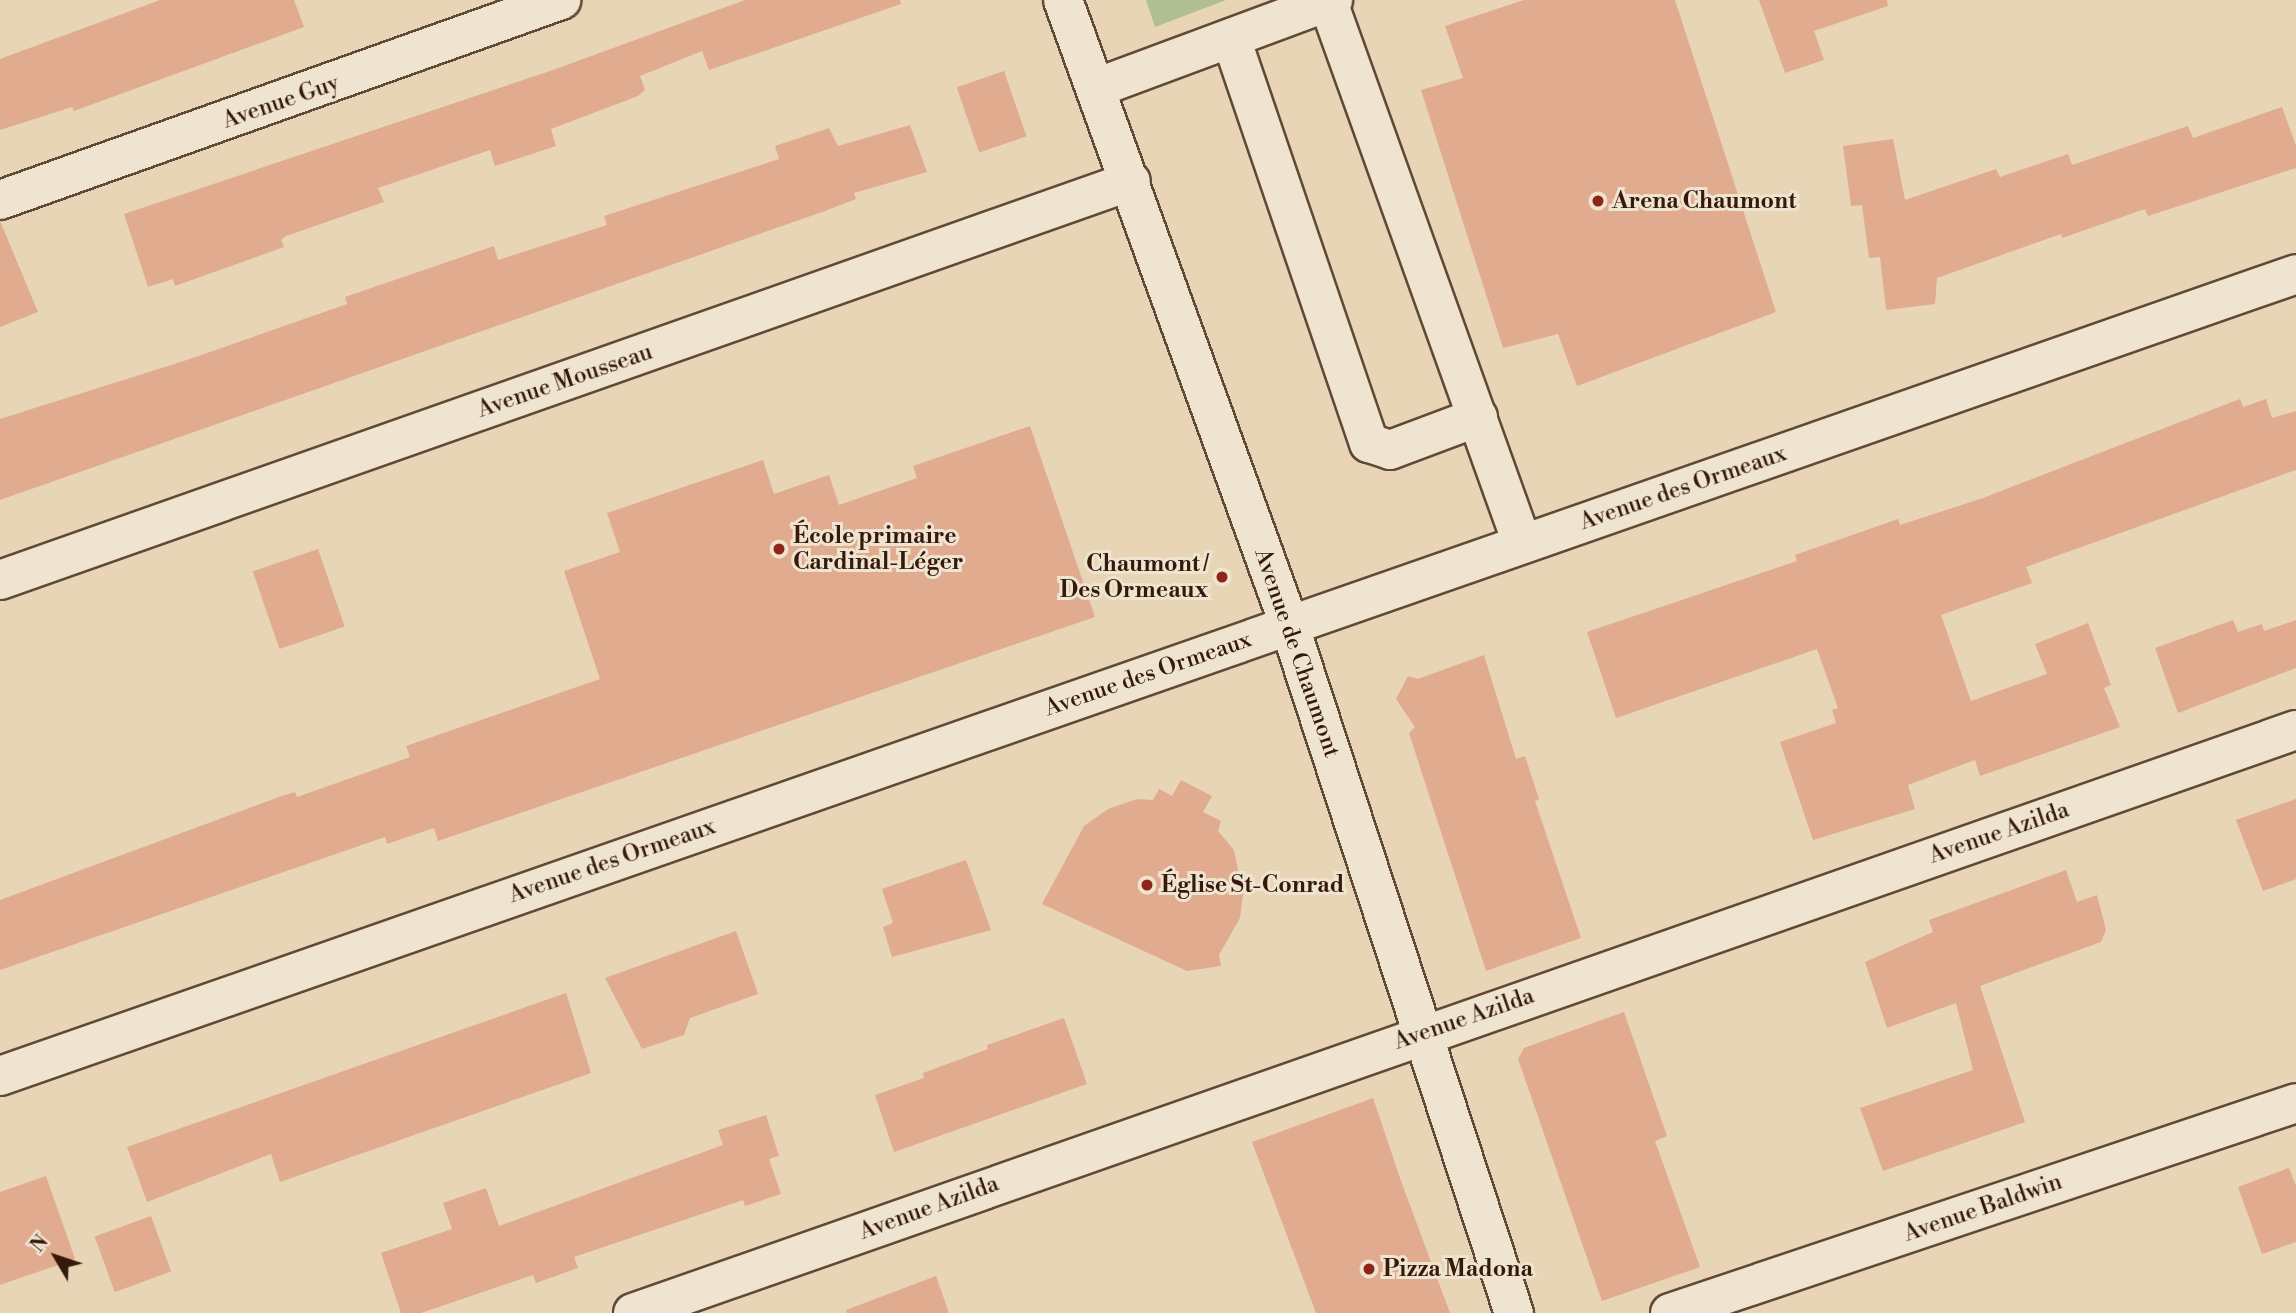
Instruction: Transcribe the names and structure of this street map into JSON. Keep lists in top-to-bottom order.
{
  "streets": {
    "street": [
      "Avenue Guy",
      "Avenue Mousseau",
      "Avenue des Ormeaux",
      "Avenue de Chaumont",
      "Avenue Azilda",
      "Avenue Baldwin"
    ]
  },
  "crossings": [
    ["Avenue Mousseau", "Avenue de Chaumont"],
    ["Avenue des Ormeaux", "Avenue de Chaumont"],
    ["Avenue de Chaumont", "Avenue Azilda"]
  ],
  "places": [
    "Arena Chaumont",
    "École primaire Cardinal-Léger",
    "Chaumont / Des Ormeaux",
    "Église St-Conrad",
    "Pizza Madona"
  ],
  "north": "top left"
}
